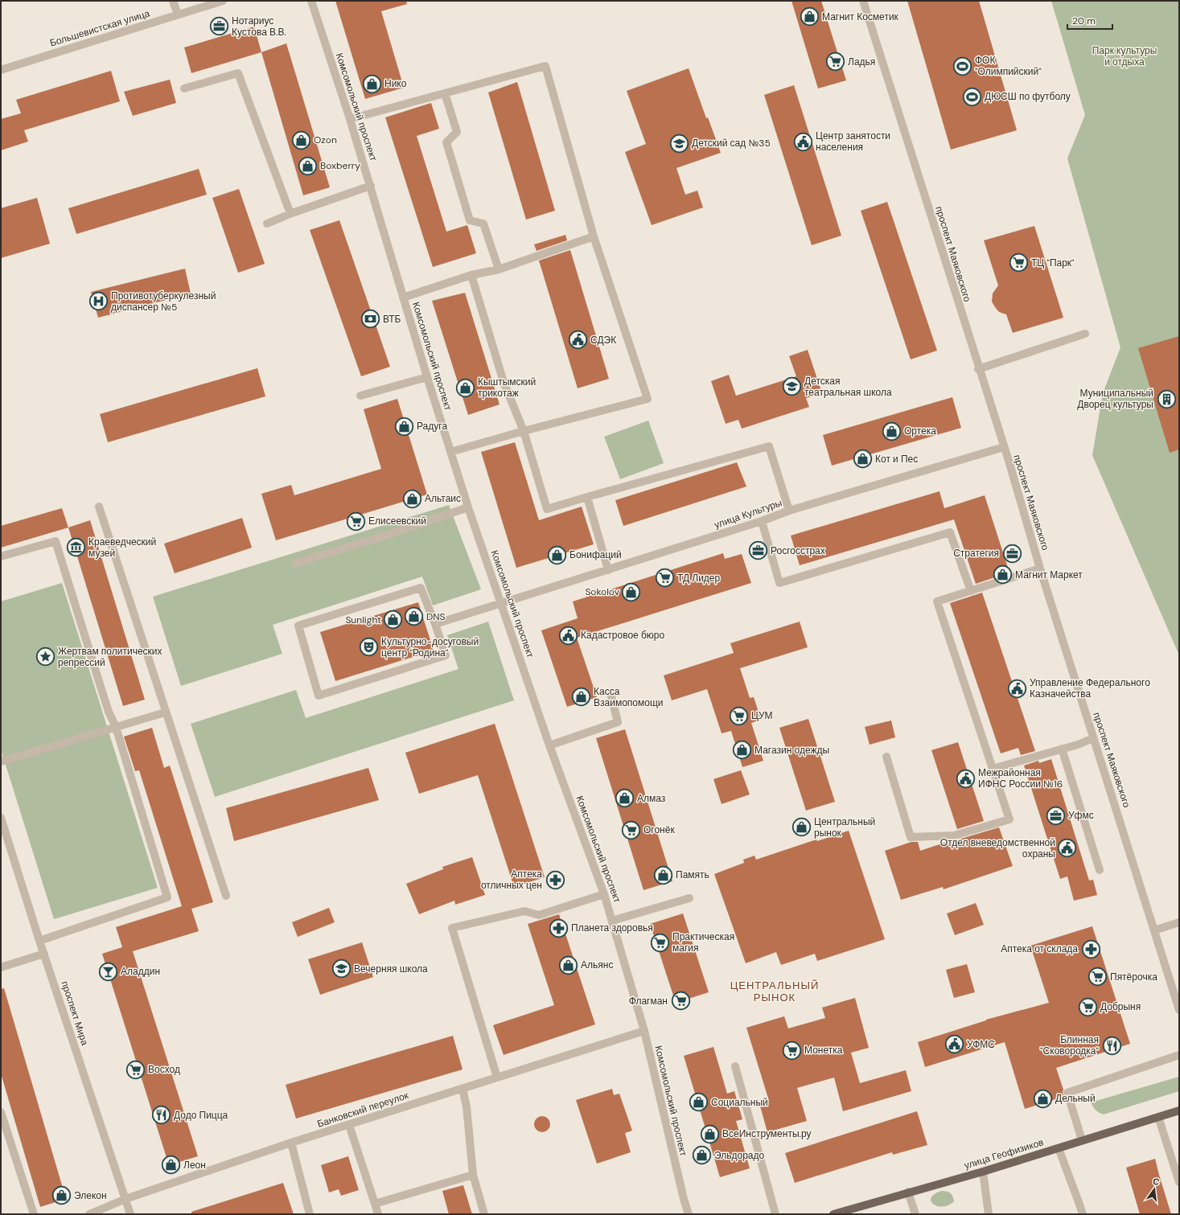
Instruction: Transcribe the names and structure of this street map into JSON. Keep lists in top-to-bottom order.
{
  "streets": {
    "main road": ["улица Геофизиков"],
    "street": [
      "Большевистская улица",
      "Комсомольский проспект",
      "проспект Маяковского",
      "улица Культуры",
      "проспект Мира",
      "Банковский переулок"
    ]
  },
  "crossings": [
    ["Комсомольский проспект", "улица Культуры"],
    ["Комсомольский проспект", "Банковский переулок"],
    ["проспект Маяковского", "улица Культуры"],
    ["проспект Мира", "Банковский переулок"]
  ],
  "districts": ["ЦЕНТРАЛЬНЫЙ РЫНОК"],
  "parks": ["Парк культуры и отдыха"],
  "places": {
    "shop": [
      "Магнит Косметик",
      "Нико",
      "Ozon",
      "Boxberry",
      "Кыштымский трикотаж",
      "Радуга",
      "Ортека",
      "Кот и Пес",
      "Альтаис",
      "Бонифаций",
      "Магнит Маркет",
      "Sokolov",
      "DNS",
      "Sunlight",
      "Касса Взаимопомощи",
      "Магазин одежды",
      "Алмаз",
      "Центральный рынок",
      "Память",
      "Альянс",
      "Дельный",
      "Социальный",
      "ВсеИнструменты.ру",
      "Эльдорадо",
      "Леон",
      "Элекон"
    ],
    "office": [
      "Нотариус Кустова В.В.",
      "Росгосстрах",
      "Стратегия",
      "Уфмс"
    ],
    "supermarket": [
      "Ладья",
      "ТЦ \"Парк\"",
      "Елисеевский",
      "ТД Лидер",
      "ЦУМ",
      "Огонёк",
      "Практическая магия",
      "Пятёрочка",
      "Флагман",
      "Добрыня",
      "Монетка",
      "Восход"
    ],
    "sports": ["ФОК \"Олимпийский\"", "ДЮСШ по футболу"],
    "public building": [
      "Центр занятости населения",
      "СДЭК",
      "Кадастровое бюро",
      "Управление Федерального Казначейства",
      "Межрайонная ИФНС России №16",
      "Отдел вневедомственной охраны",
      "УФМС"
    ],
    "school or university": ["Детский сад №35", "Детская театральная школа", "Вечерняя школа"],
    "hospital": ["Противотуберкулезный диспансер №5"],
    "bank": ["ВТБ"],
    "building": ["Муниципальный Дворец культуры"],
    "museum": ["Краеведческий музей"],
    "theatre": ["Культурно-досуговый центр \"Родина\""],
    "place": ["Жертвам политических репрессий"],
    "pharmacy": ["Аптека отличных цен", "Планета здоровья", "Аптека от склада"],
    "bar": ["Аладдин"],
    "restaurant": ["Блинная \"Сковородка\"", "Додо Пицца"]
  },
  "scale_bar": "20 m",
  "north": "top"
}
